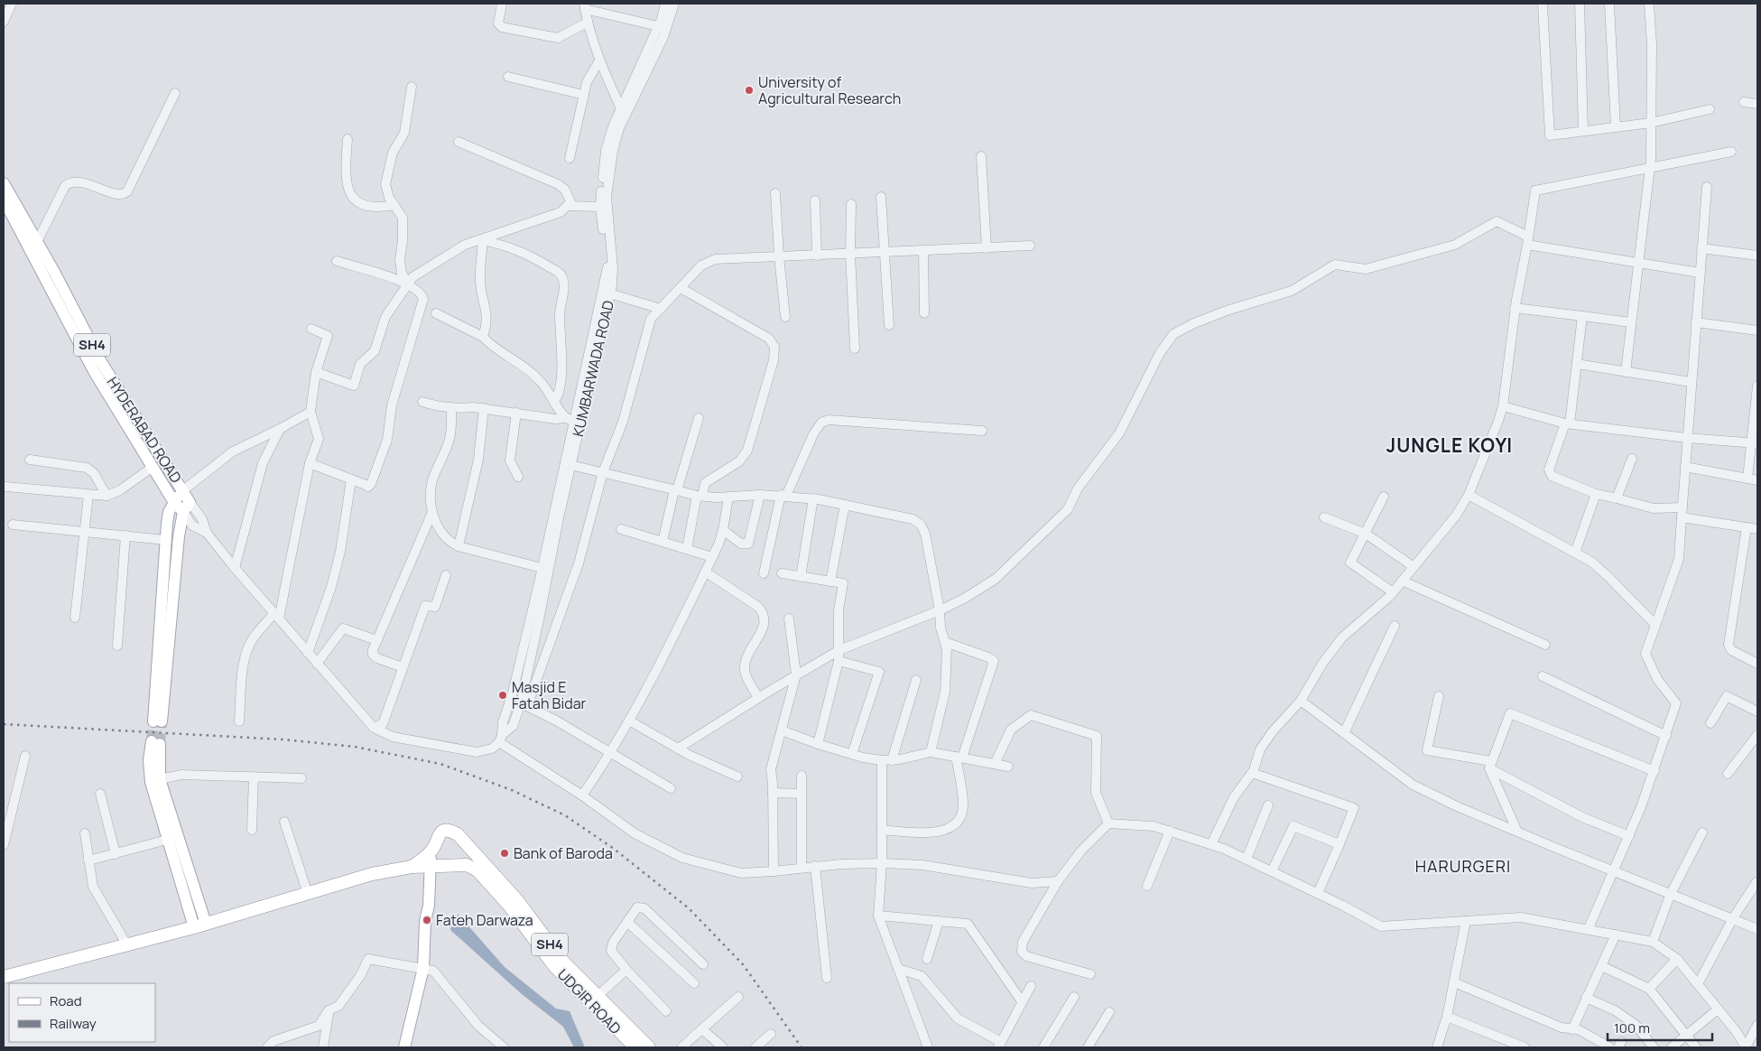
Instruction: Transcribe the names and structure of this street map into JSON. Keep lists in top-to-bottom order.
{
  "streets": {
    "highway": ["SH4", "UDGIR ROAD"],
    "main road": ["HYDERABAD ROAD"],
    "street": ["KUMBARWADA ROAD"]
  },
  "crossings": [
    ["KUMBARWADA ROAD", "HYDERABAD ROAD"]
  ],
  "districts": ["JUNGLE KOYI", "HARURGERI"],
  "places": [
    "University of Agricultural Research",
    "Masjid E Fatah Bidar",
    "Bank of Baroda",
    "Fateh Darwaza"
  ],
  "legend": ["Road", "Railway"],
  "scale_bar": "100 m"
}
